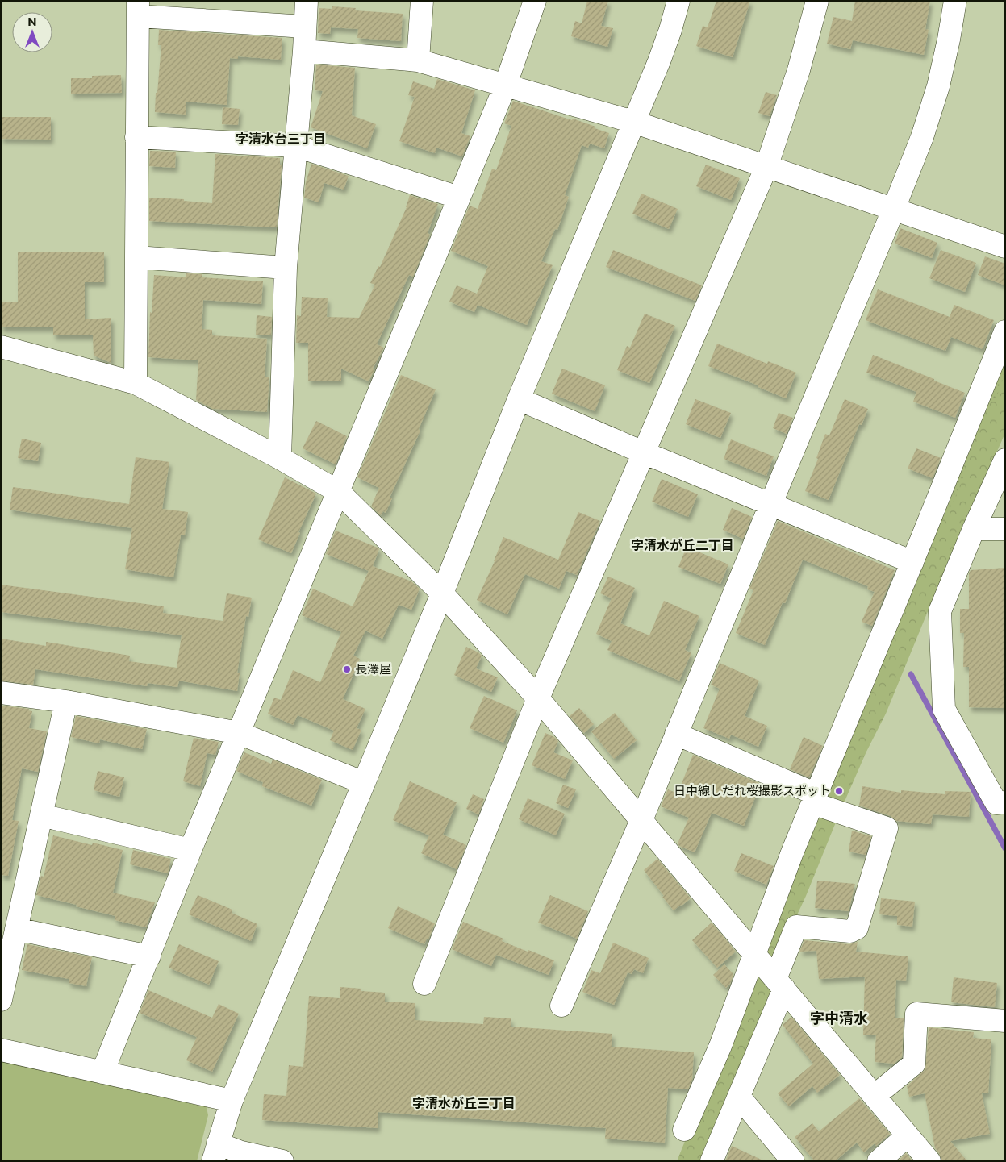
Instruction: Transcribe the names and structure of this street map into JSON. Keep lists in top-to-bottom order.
{
  "districts": [
    "字清水台三丁目",
    "字清水が丘二丁目",
    "字中清水",
    "字清水が丘三丁目"
  ],
  "places": ["長澤屋", "日中線しだれ桜撮影スポット"],
  "north": "top"
}
